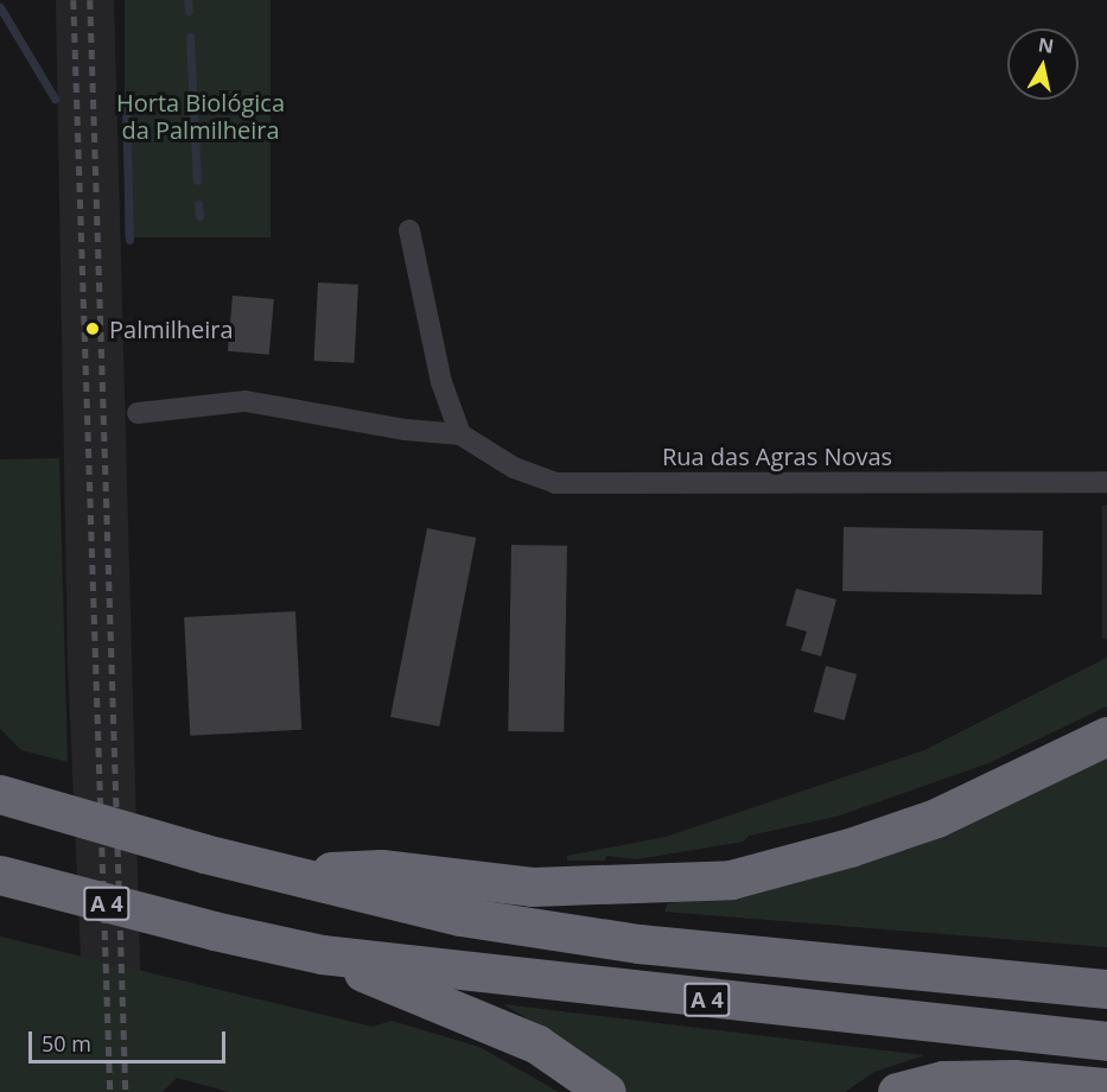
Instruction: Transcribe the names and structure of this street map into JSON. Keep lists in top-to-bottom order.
{
  "streets": {
    "highway": ["A 4"],
    "street": ["Rua das Agras Novas"]
  },
  "parks": ["Horta Biológica da Palmilheira"],
  "places": ["Palmilheira"],
  "scale_bar": "50 m",
  "north": "top"
}
